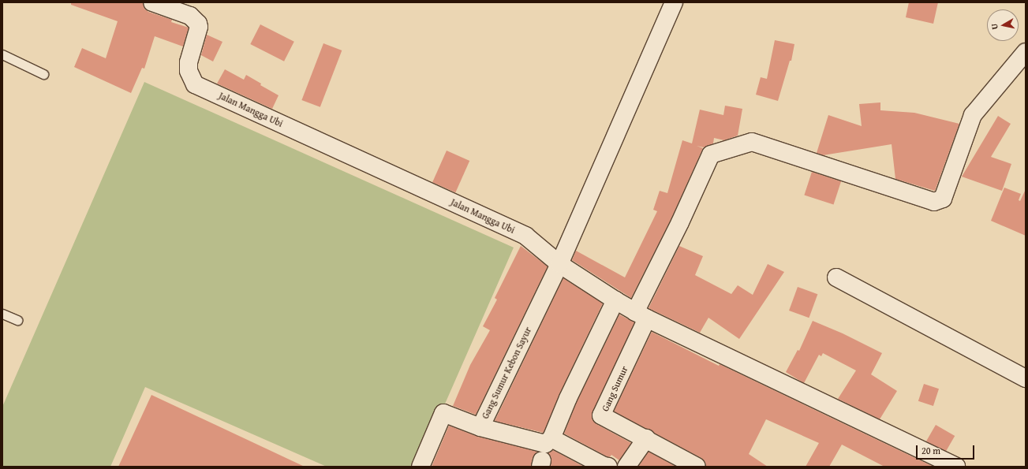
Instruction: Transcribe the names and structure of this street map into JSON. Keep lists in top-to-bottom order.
{
  "streets": {
    "street": ["Jalan Mangga Ubi", "Gang Sumur Kebon Sayur", "Gang Sumur"]
  },
  "crossings": [
    ["Jalan Mangga Ubi", "Gang Sumur Kebon Sayur"],
    ["Jalan Mangga Ubi", "Gang Sumur"]
  ],
  "scale_bar": "20 m",
  "north": "left"
}
